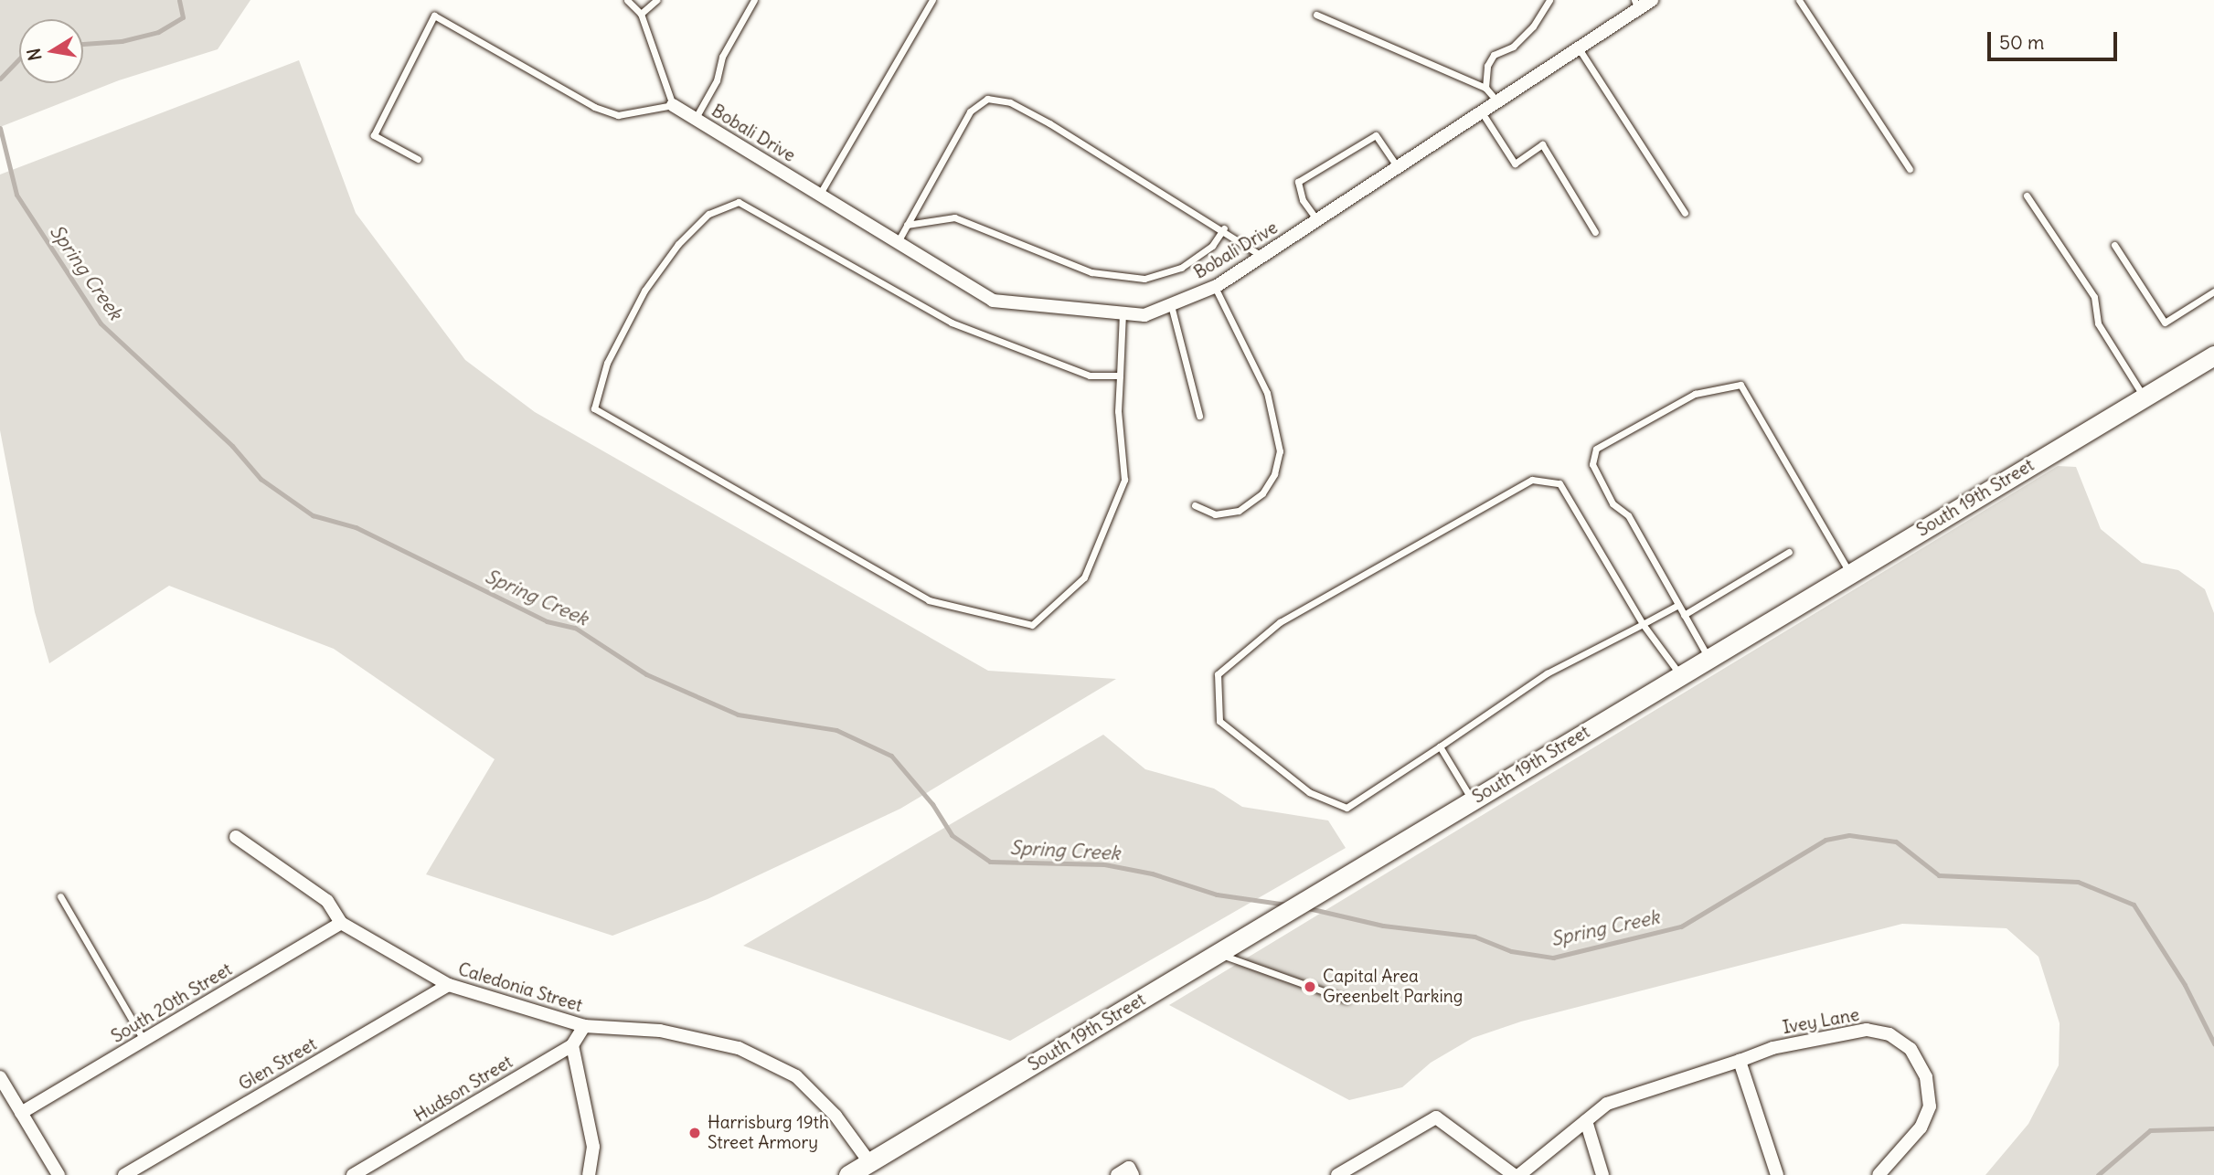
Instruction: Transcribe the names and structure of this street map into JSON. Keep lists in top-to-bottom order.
{
  "streets": {
    "street": [
      "Bobali Drive",
      "South 19th Street",
      "Caledonia Street",
      "South 20th Street",
      "Ivey Lane",
      "Glen Street",
      "Hudson Street"
    ]
  },
  "crossings": [
    ["South 19th Street", "Caledonia Street"],
    ["Caledonia Street", "South 20th Street"],
    ["Caledonia Street", "Glen Street"],
    ["Caledonia Street", "Hudson Street"]
  ],
  "water": ["Spring Creek"],
  "places": ["Capital Area Greenbelt Parking", "Harrisburg 19th Street Armory"],
  "scale_bar": "50 m",
  "north": "left"
}
